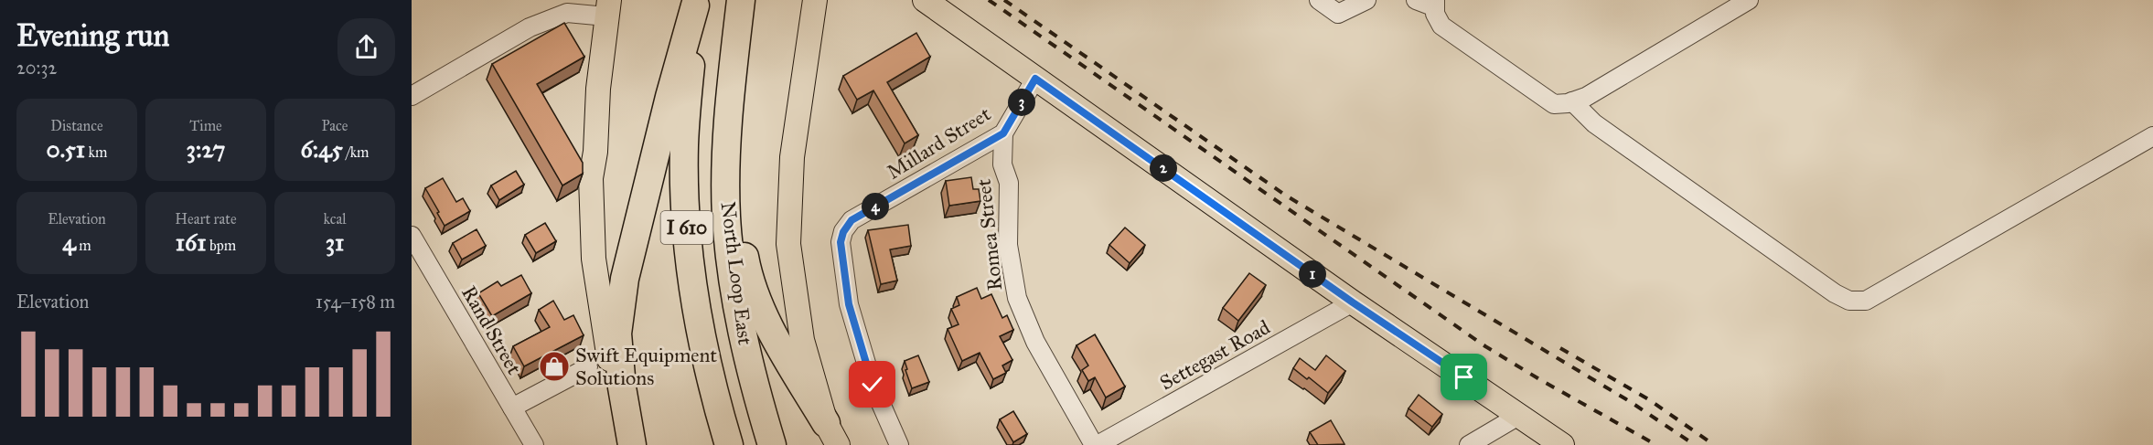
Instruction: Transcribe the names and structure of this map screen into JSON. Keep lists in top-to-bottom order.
{
  "streets": {
    "highway": ["I 610", "North Loop East"],
    "street": [
      "Millard Street",
      "Romea Street",
      "Rand Street",
      "Settegast Road"
    ]
  },
  "crossings": [
    ["Millard Street", "Romea Street"],
    ["Romea Street", "Settegast Road"]
  ],
  "places": {
    "shop": ["Swift Equipment Solutions"]
  },
  "page": {
    "heading": ["Evening run", "20:32"],
    "pins": [
      "3",
      "2",
      "4",
      "1"
    ],
    "stats": [
      ["Distance", "0.51 km"],
      ["Time", "3:27"],
      ["Pace", "6:45 /km"],
      ["Elevation", "4 m"],
      ["Heart rate", "161 bpm"],
      ["kcal", "31"]
    ],
    "chart": ["Elevation", "154–158 m"]
  }
}
